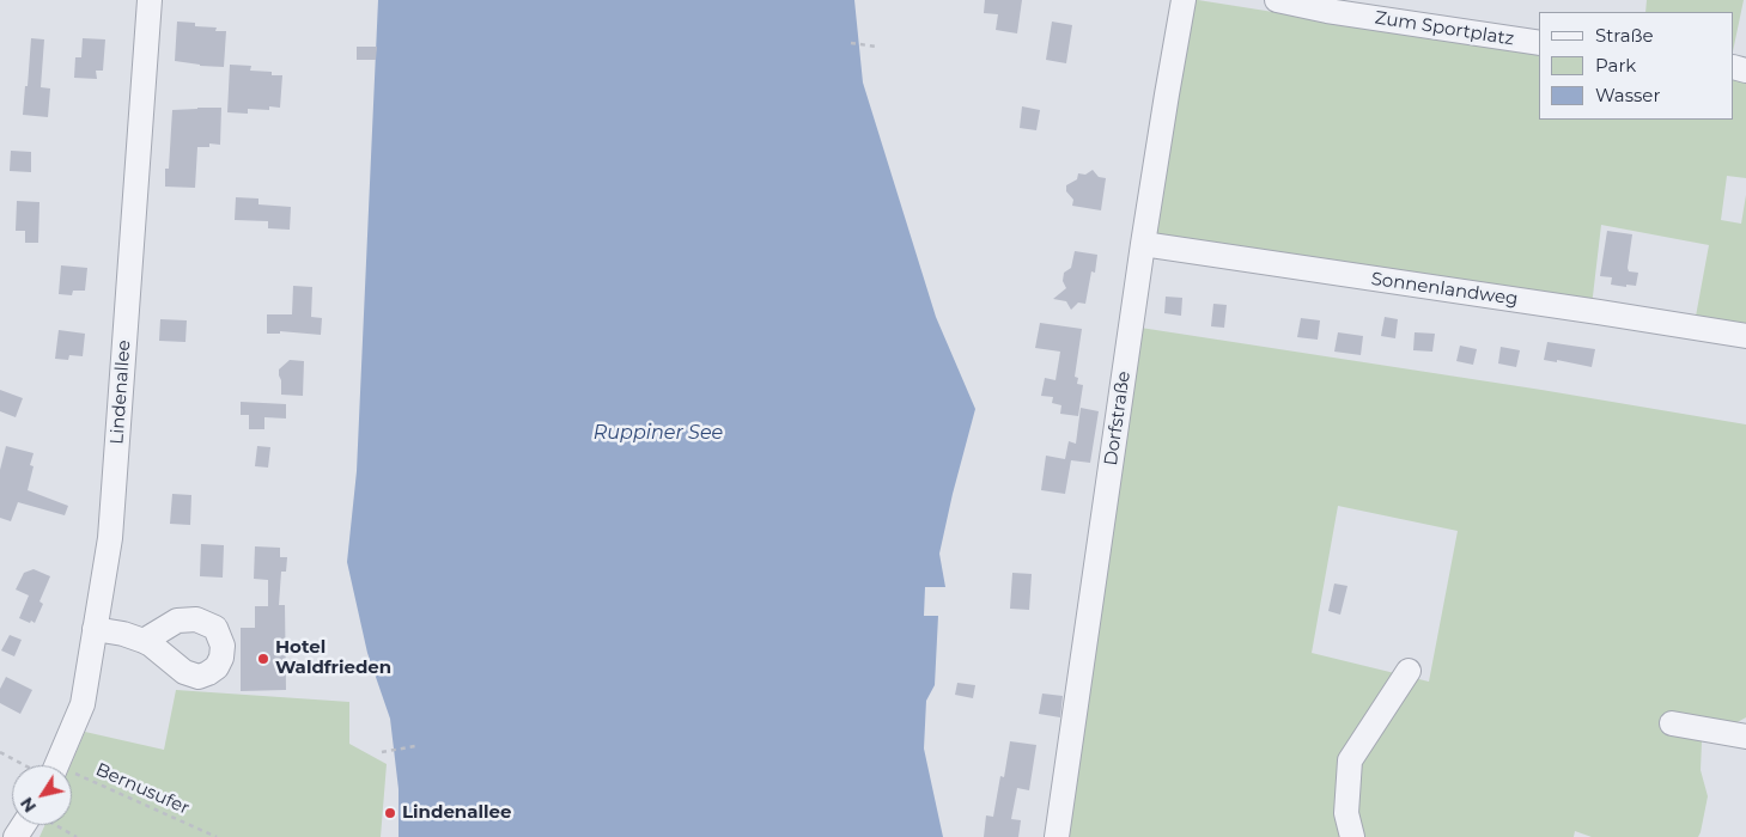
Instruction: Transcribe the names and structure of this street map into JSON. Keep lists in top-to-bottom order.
{
  "streets": {
    "street": [
      "Zum Sportplatz",
      "Sonnenlandweg",
      "Lindenallee",
      "Dorfstraße"
    ],
    "path": ["Bernusufer"]
  },
  "crossings": [
    ["Sonnenlandweg", "Dorfstraße"]
  ],
  "water": ["Ruppiner See"],
  "places": ["Hotel Waldfrieden", "Lindenallee"],
  "legend": ["Straße", "Park", "Wasser"],
  "north": "bottom left"
}
